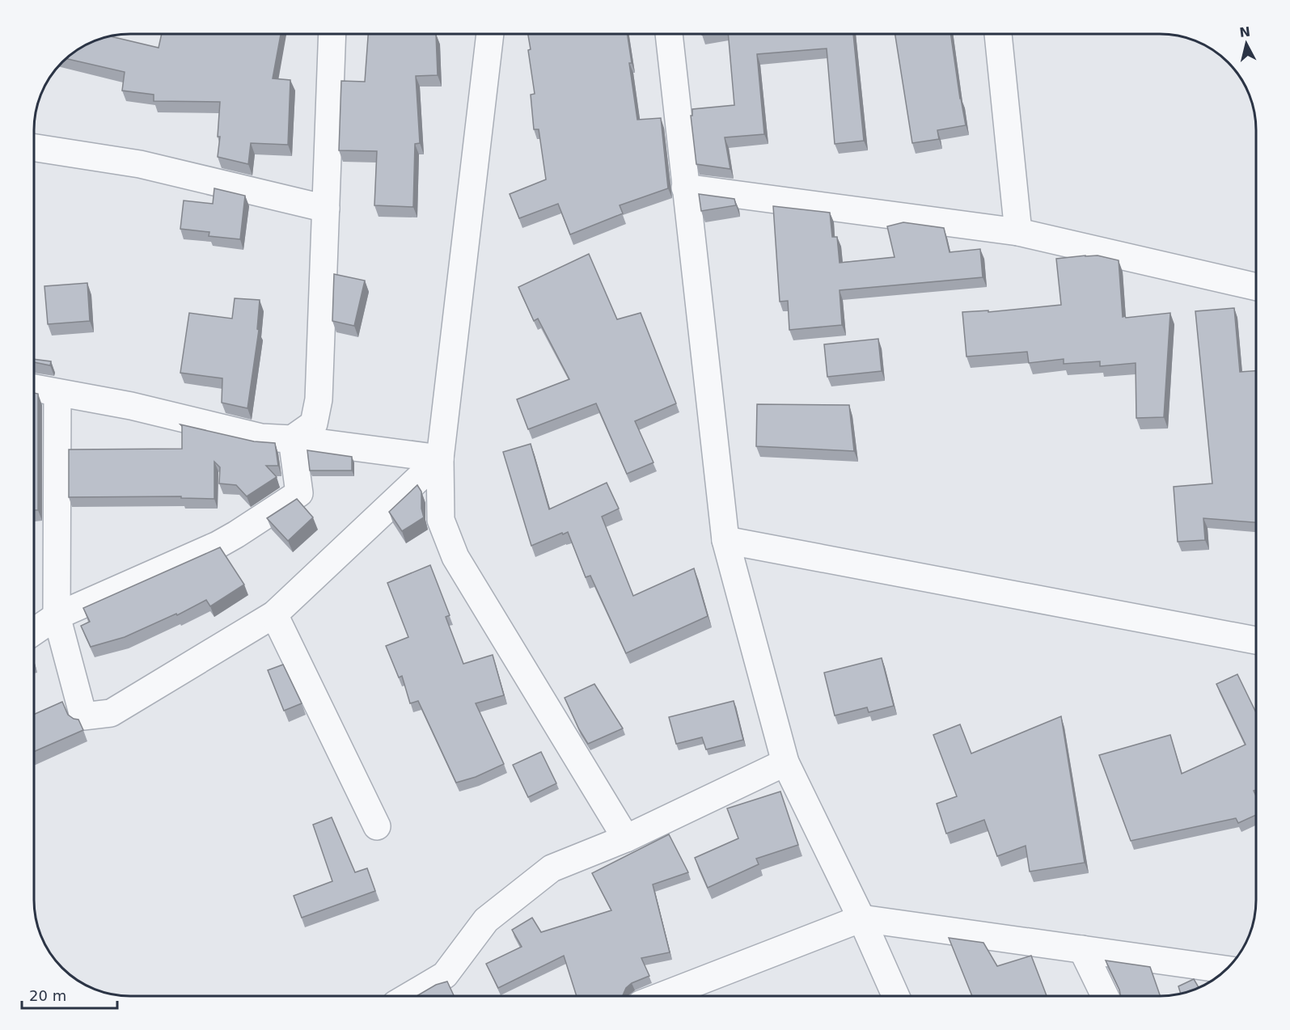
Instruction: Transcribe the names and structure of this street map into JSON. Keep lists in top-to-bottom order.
{
  "scale_bar": "20 m",
  "north": "top"
}
